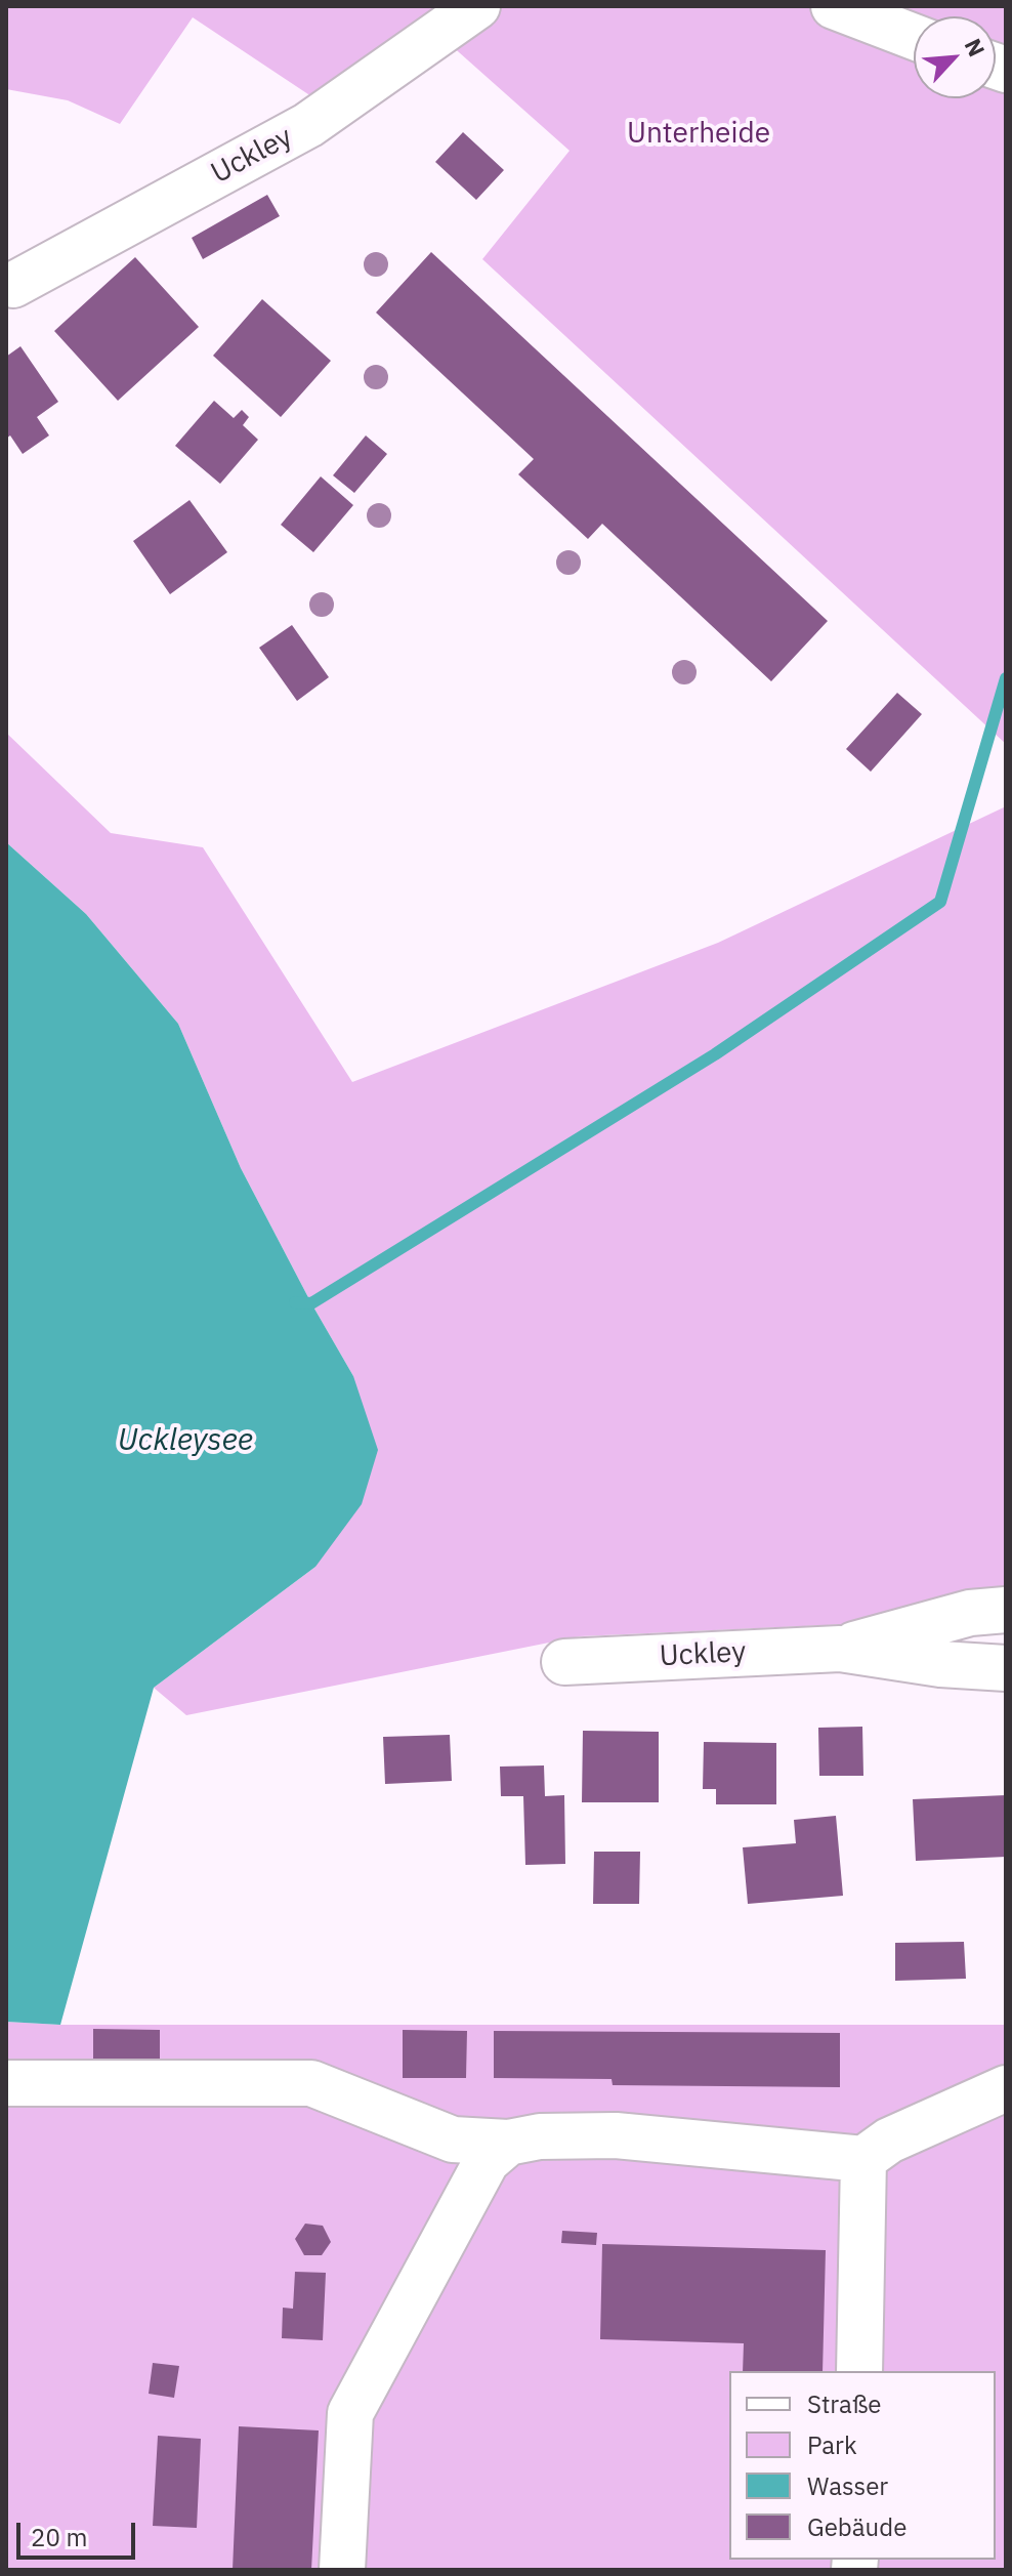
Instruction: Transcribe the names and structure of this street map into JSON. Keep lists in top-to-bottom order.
{
  "streets": {
    "street": ["Uckley"]
  },
  "water": ["Uckleysee"],
  "parks": ["Unterheide"],
  "legend": [
    "Straße",
    "Park",
    "Wasser",
    "Gebäude"
  ],
  "scale_bar": "20 m",
  "north": "top right"
}
